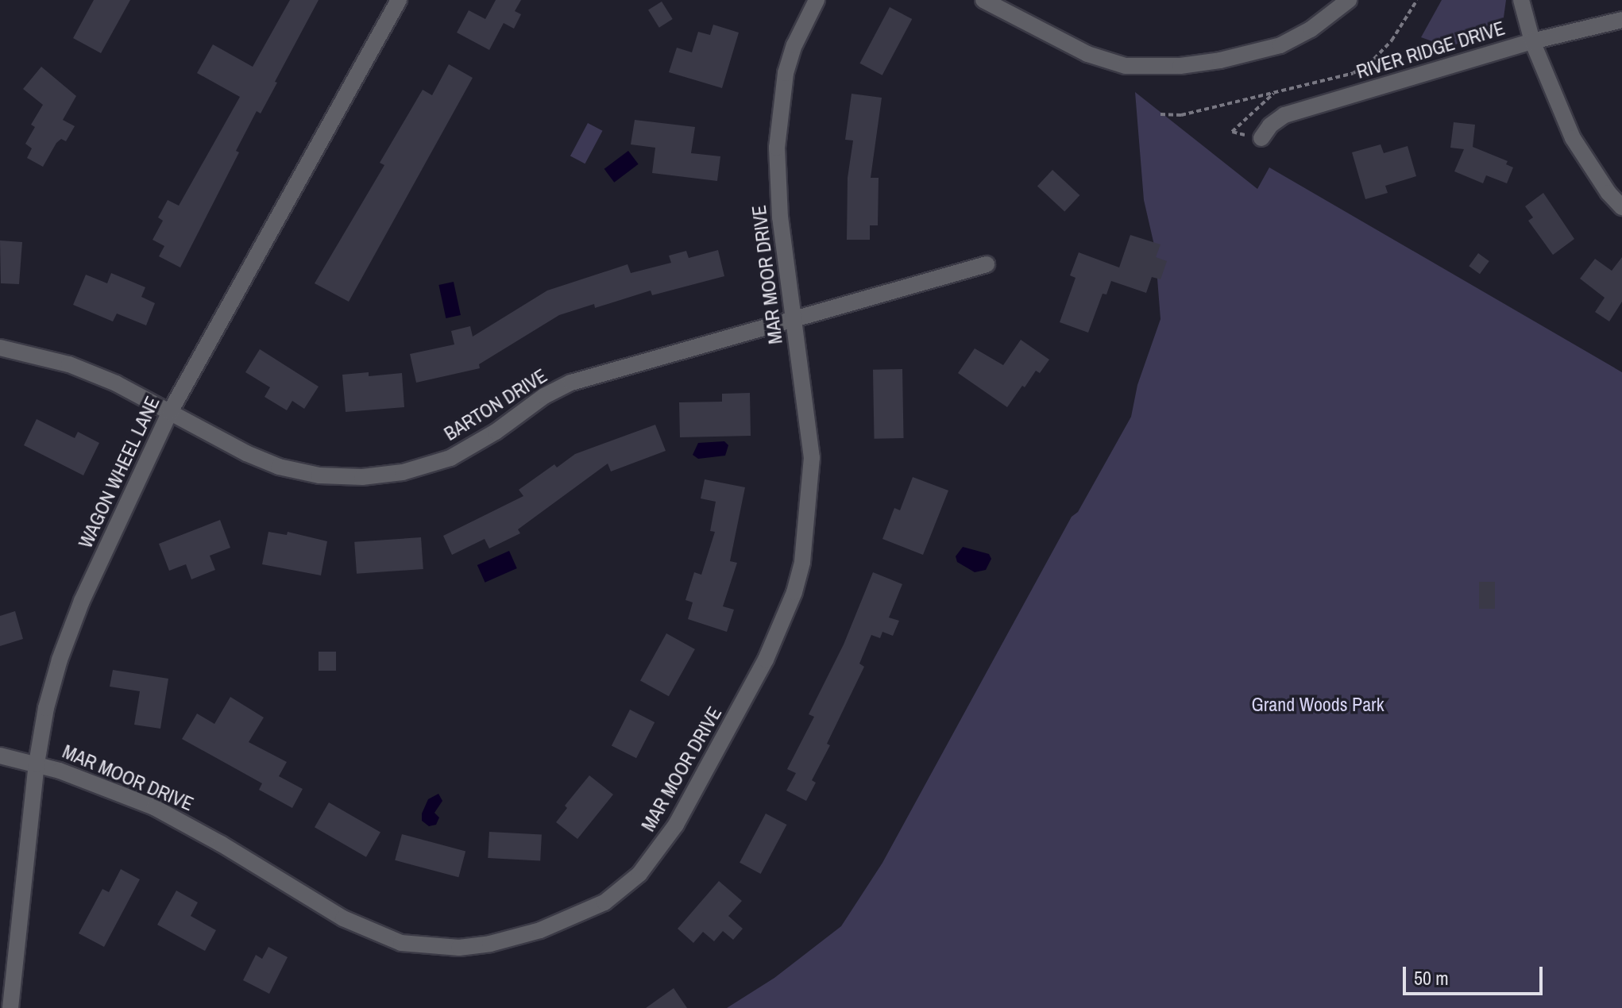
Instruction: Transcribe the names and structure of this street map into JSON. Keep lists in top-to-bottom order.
{
  "streets": {
    "street": [
      "RIVER RIDGE DRIVE",
      "MAR MOOR DRIVE",
      "BARTON DRIVE",
      "WAGON WHEEL LANE"
    ]
  },
  "crossings": [
    ["MAR MOOR DRIVE", "BARTON DRIVE"],
    ["MAR MOOR DRIVE", "WAGON WHEEL LANE"],
    ["BARTON DRIVE", "WAGON WHEEL LANE"]
  ],
  "parks": ["Grand Woods Park"],
  "scale_bar": "50 m"
}
